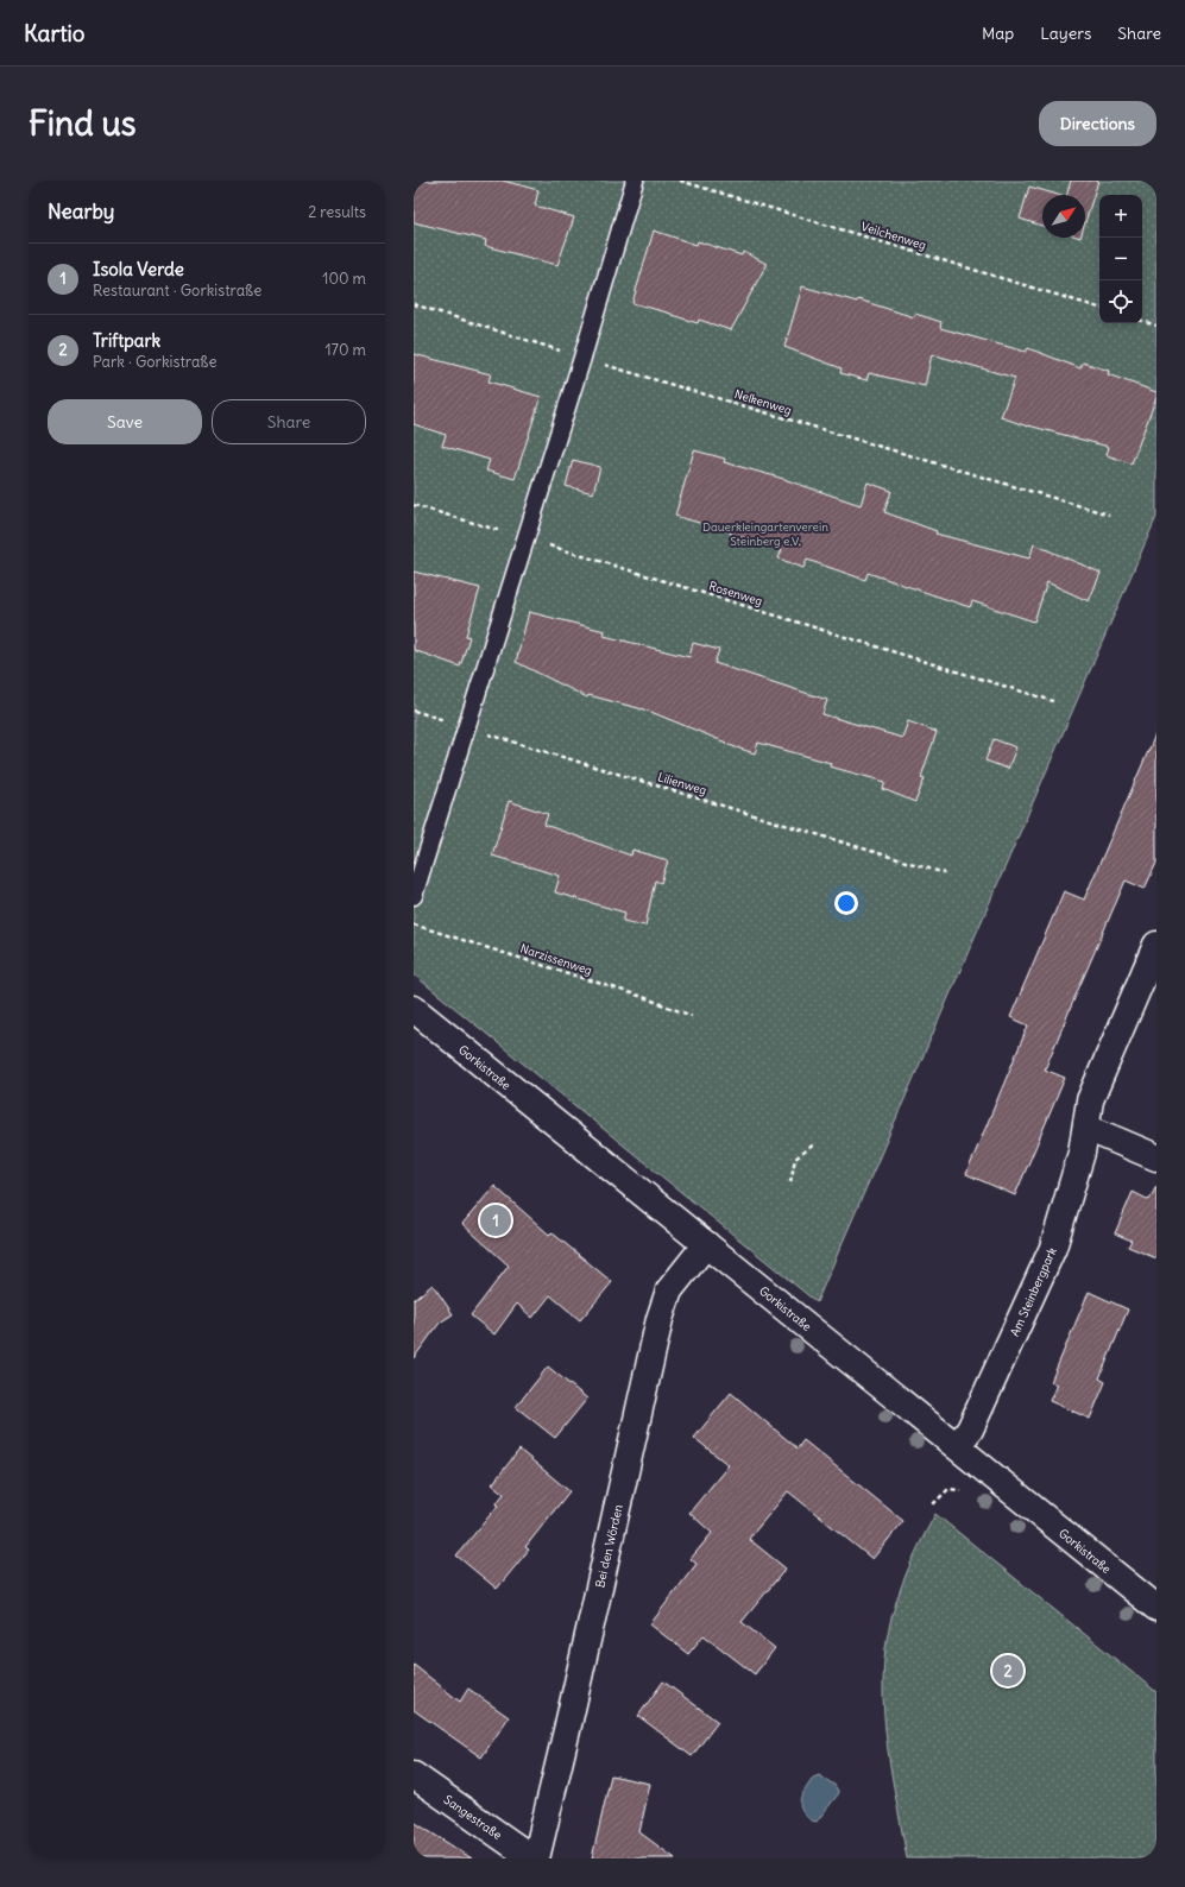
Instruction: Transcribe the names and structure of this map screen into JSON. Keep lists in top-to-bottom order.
{
  "streets": {
    "street": [
      "Gorkistraße",
      "Am Steinbergpark",
      "Bei den Wörden",
      "Sangestraße"
    ],
    "path": [
      "Veilchenweg",
      "Nelkenweg",
      "Rosenweg",
      "Lilienweg",
      "Narzissenweg"
    ]
  },
  "crossings": [
    ["Gorkistraße", "Am Steinbergpark"],
    ["Gorkistraße", "Bei den Wörden"],
    ["Bei den Wörden", "Sangestraße"]
  ],
  "parks": ["Dauerkleingartenverein Steinberg e.V."],
  "north": "top right",
  "page": {
    "header": "Kartio",
    "nav": ["Map", "Layers", "Share"],
    "buttons": [
      "Directions",
      ["Save", "Share"]
    ],
    "title": "Find us",
    "heading": ["Nearby", "2 results"],
    "map_buttons": ["+", "−"],
    "list": [
      {
        "mark": "1",
        "name": "Isola Verde",
        "note": "Restaurant · Gorkistraße",
        "value": "100 m"
      },
      {
        "mark": "2",
        "name": "Triftpark",
        "note": "Park · Gorkistraße",
        "value": "170 m"
      }
    ],
    "pins": ["1", "2"]
  }
}
